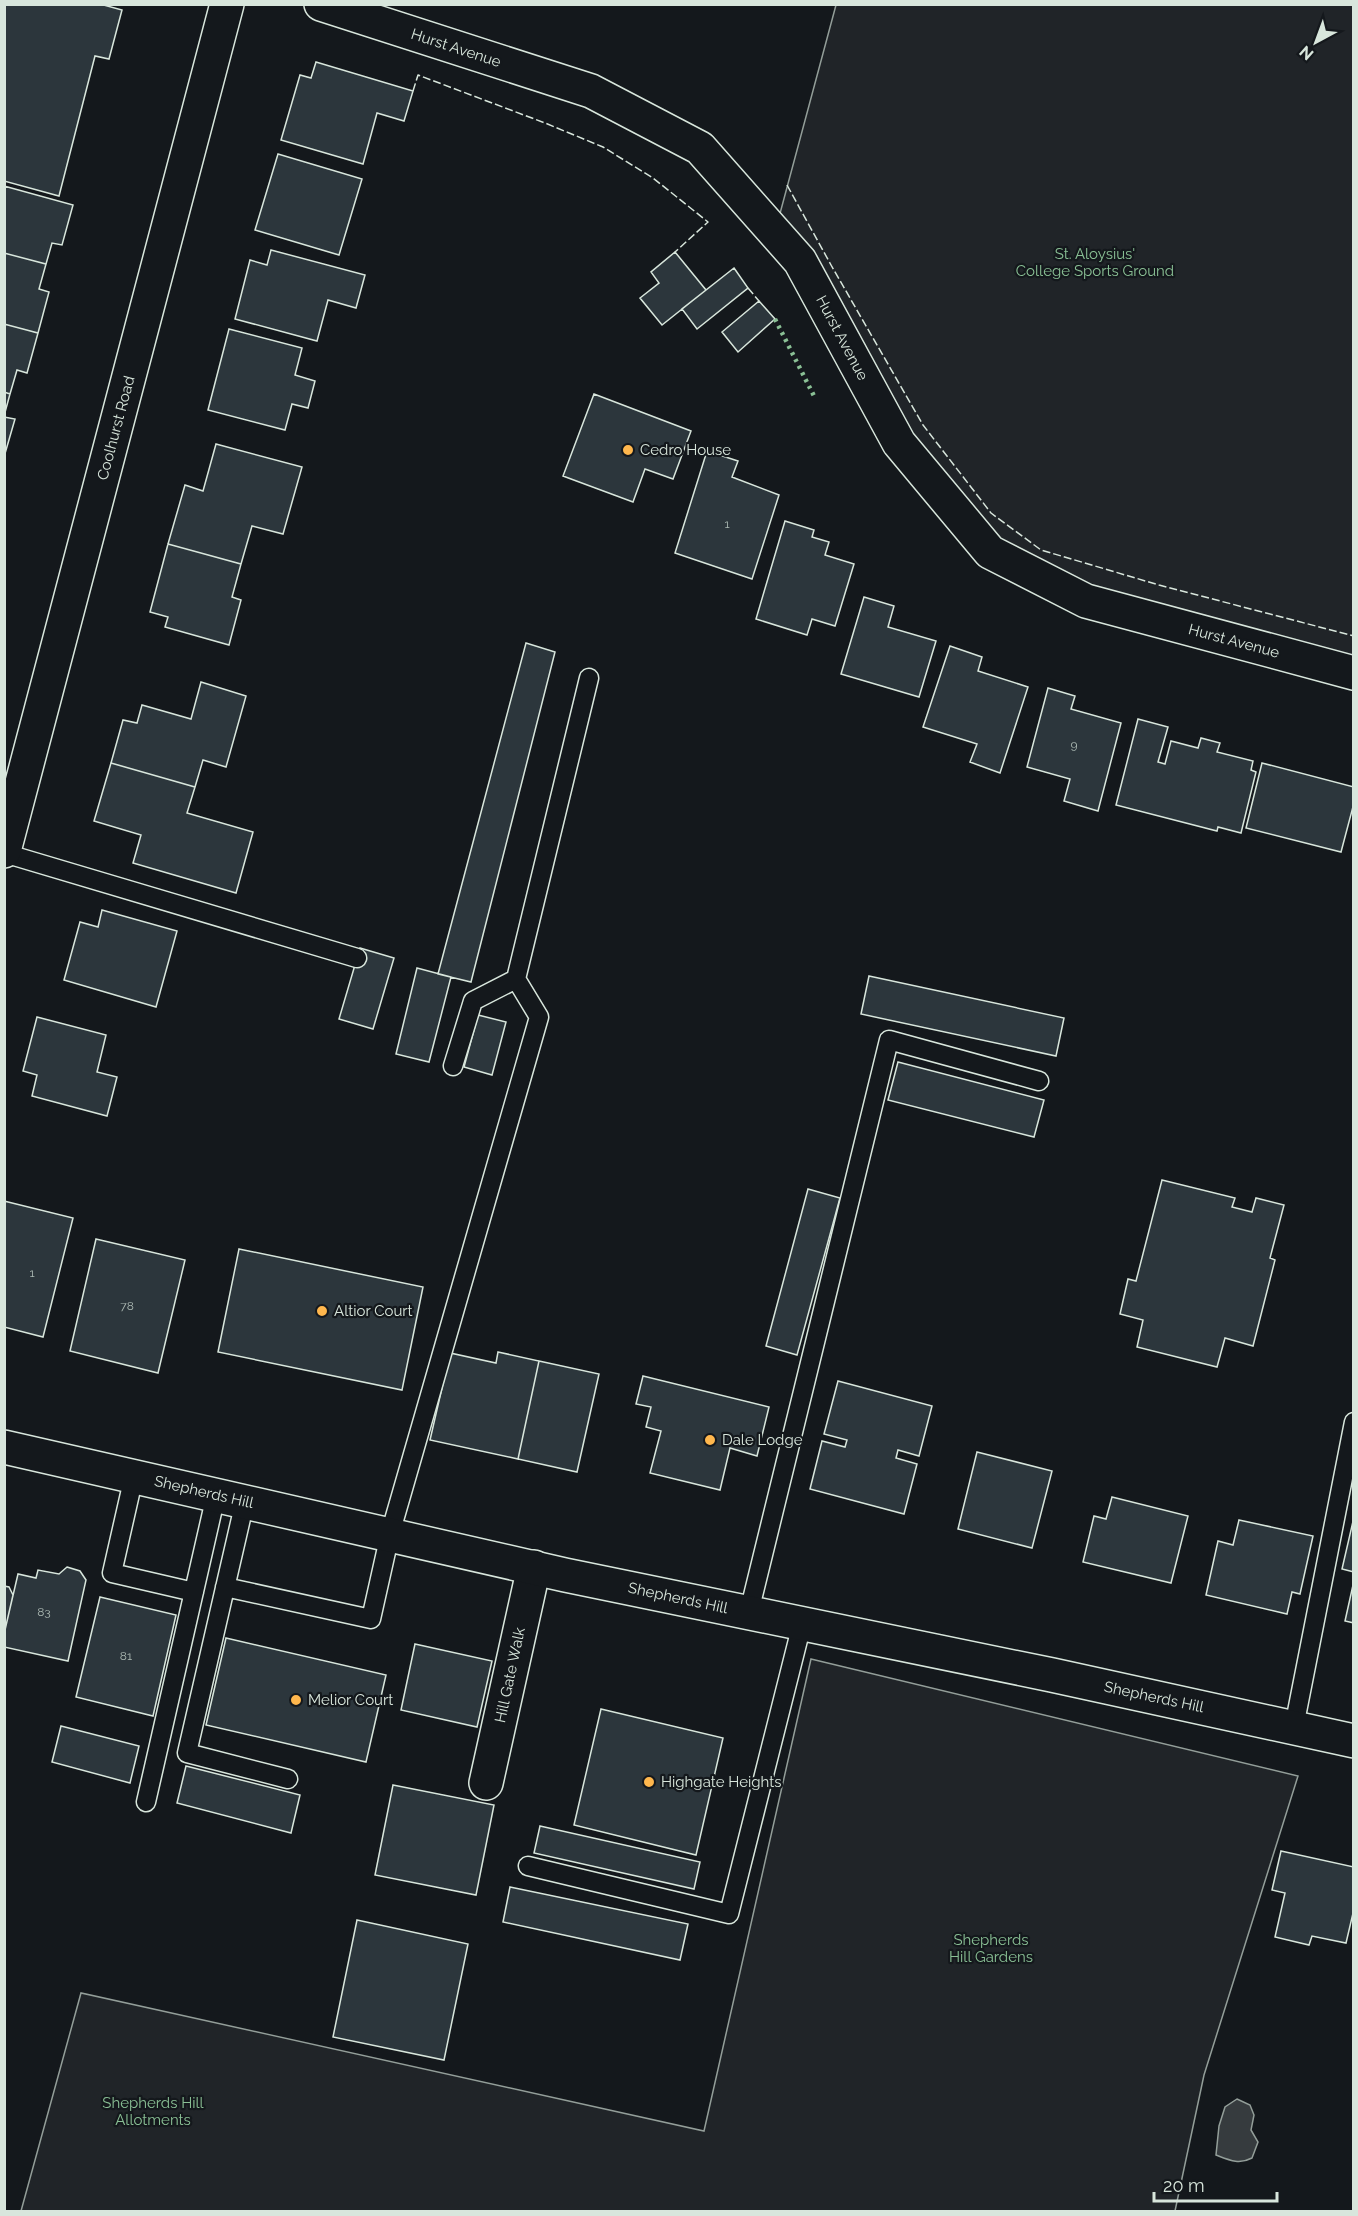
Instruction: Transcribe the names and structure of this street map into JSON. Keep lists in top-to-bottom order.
{
  "streets": {
    "street": [
      "Hurst Avenue",
      "Coolhurst Road",
      "Shepherds Hill",
      "Hill Gate Walk"
    ]
  },
  "crossings": [
    ["Shepherds Hill", "Hill Gate Walk"]
  ],
  "parks": ["St. Aloysius' College Sports Ground", "Shepherds Hill Gardens", "Shepherds Hill Allotments"],
  "places": [
    "Cedro House",
    "Altior Court",
    "Dale Lodge",
    "Melior Court",
    "Highgate Heights"
  ],
  "house_numbers": [
    "1",
    "9",
    "1",
    "78",
    "83",
    "81"
  ],
  "scale_bar": "20 m",
  "north": "bottom left"
}
